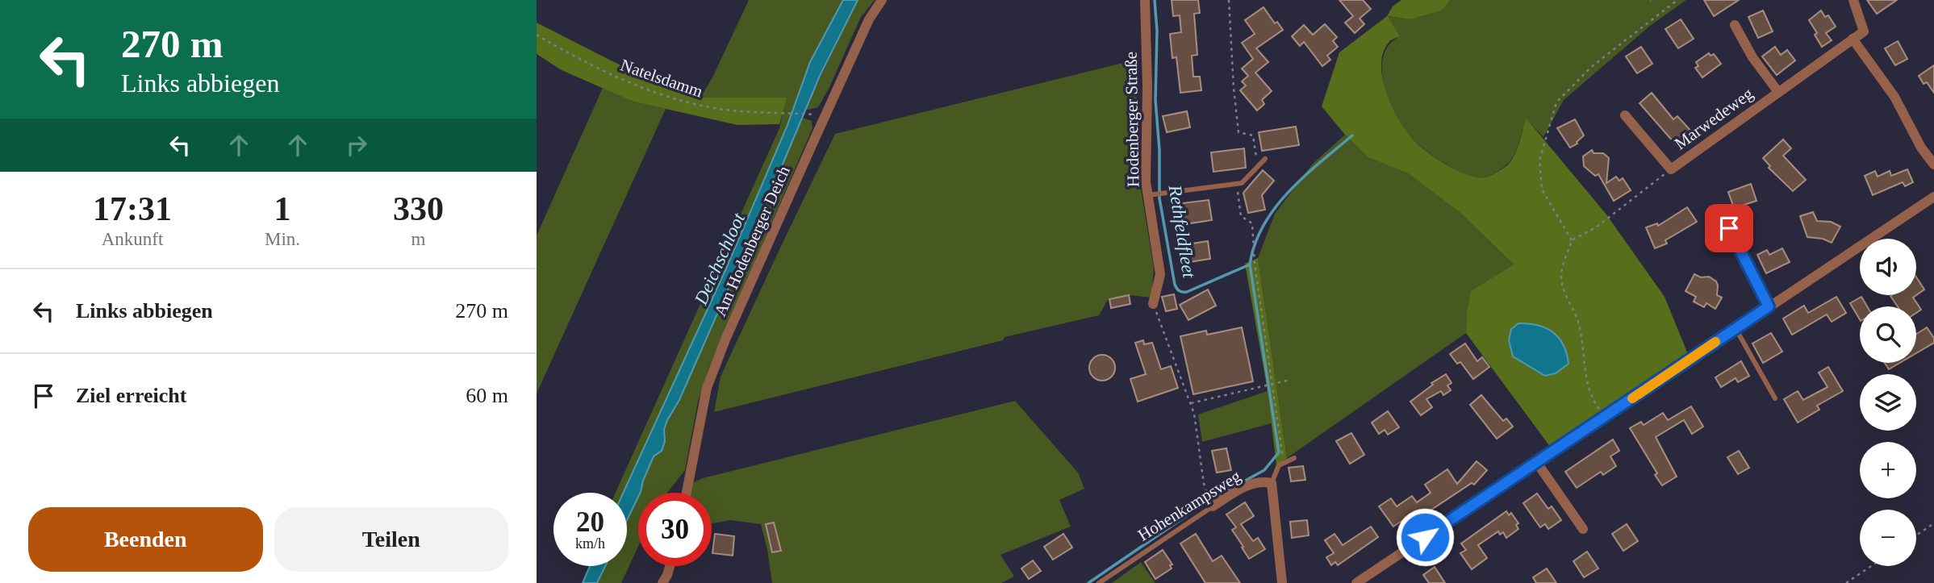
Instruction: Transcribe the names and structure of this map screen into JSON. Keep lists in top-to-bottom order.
{
  "streets": {
    "street": [
      "Marwedeweg",
      "Hodenberger Straße",
      "Am Hodenberger Deich",
      "Hohenkampsweg"
    ],
    "path": ["Natelsdamm"]
  },
  "water": ["Rethfeldfleet", "Deichschloot"],
  "page": {
    "turn": ["270 m", "Links abbiegen"],
    "eta": [
      "17:31",
      "Ankunft",
      "1",
      "Min.",
      "330",
      "m"
    ],
    "map_buttons": ["+", "−"],
    "list": [
      {
        "name": "Links abbiegen",
        "value": "270 m"
      },
      {
        "name": "Ziel erreicht",
        "value": "60 m"
      }
    ],
    "speed": "20 km/h",
    "limit": "30",
    "buttons": ["Beenden", "Teilen"]
  }
}
